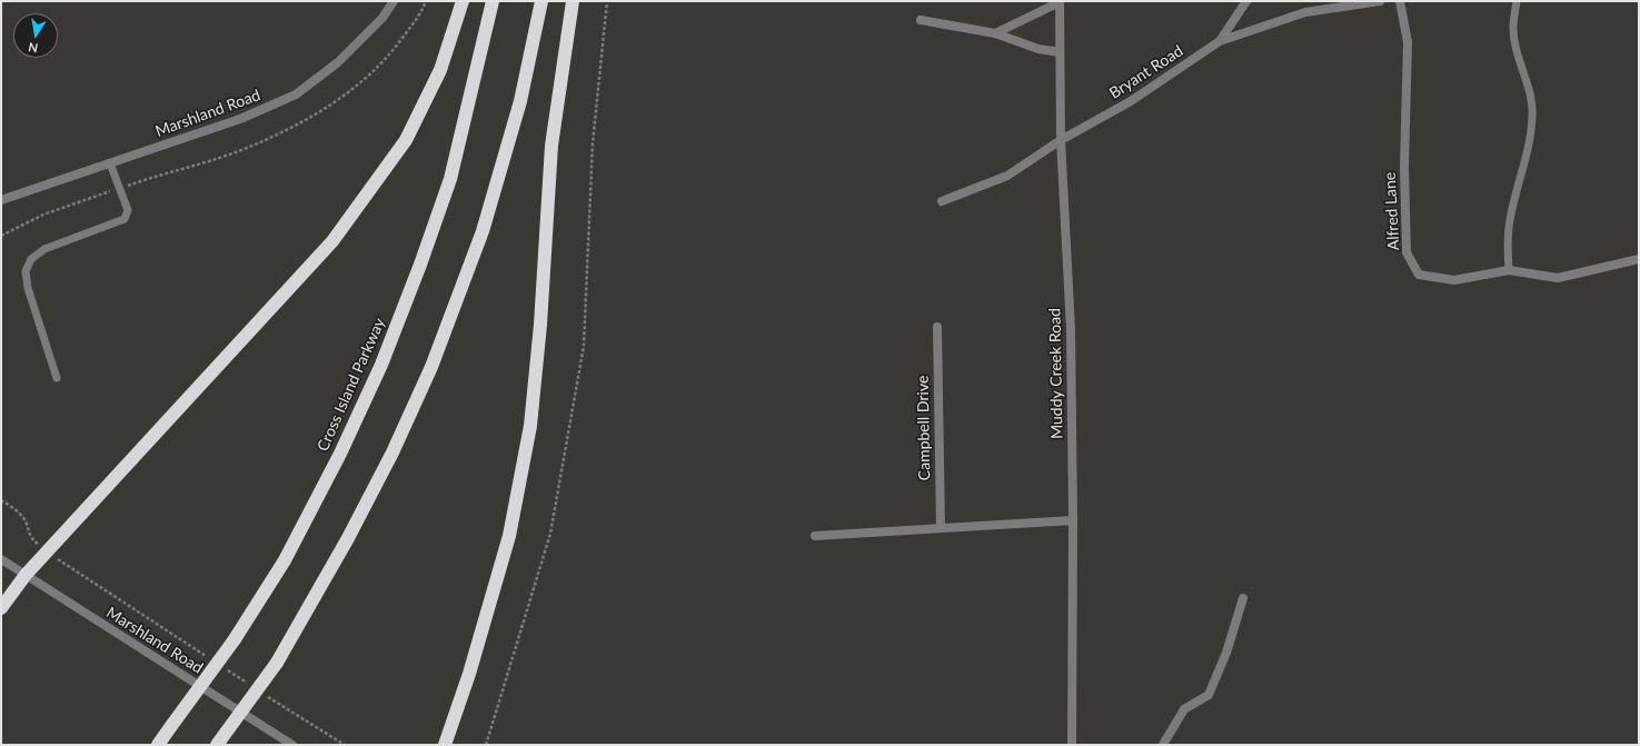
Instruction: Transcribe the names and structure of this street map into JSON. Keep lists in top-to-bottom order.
{
  "streets": {
    "highway": ["Cross Island Parkway"],
    "street": [
      "Bryant Road",
      "Marshland Road",
      "Alfred Lane",
      "Muddy Creek Road",
      "Campbell Drive"
    ]
  },
  "crossings": [
    ["Bryant Road", "Muddy Creek Road"]
  ],
  "north": "bottom"
}
